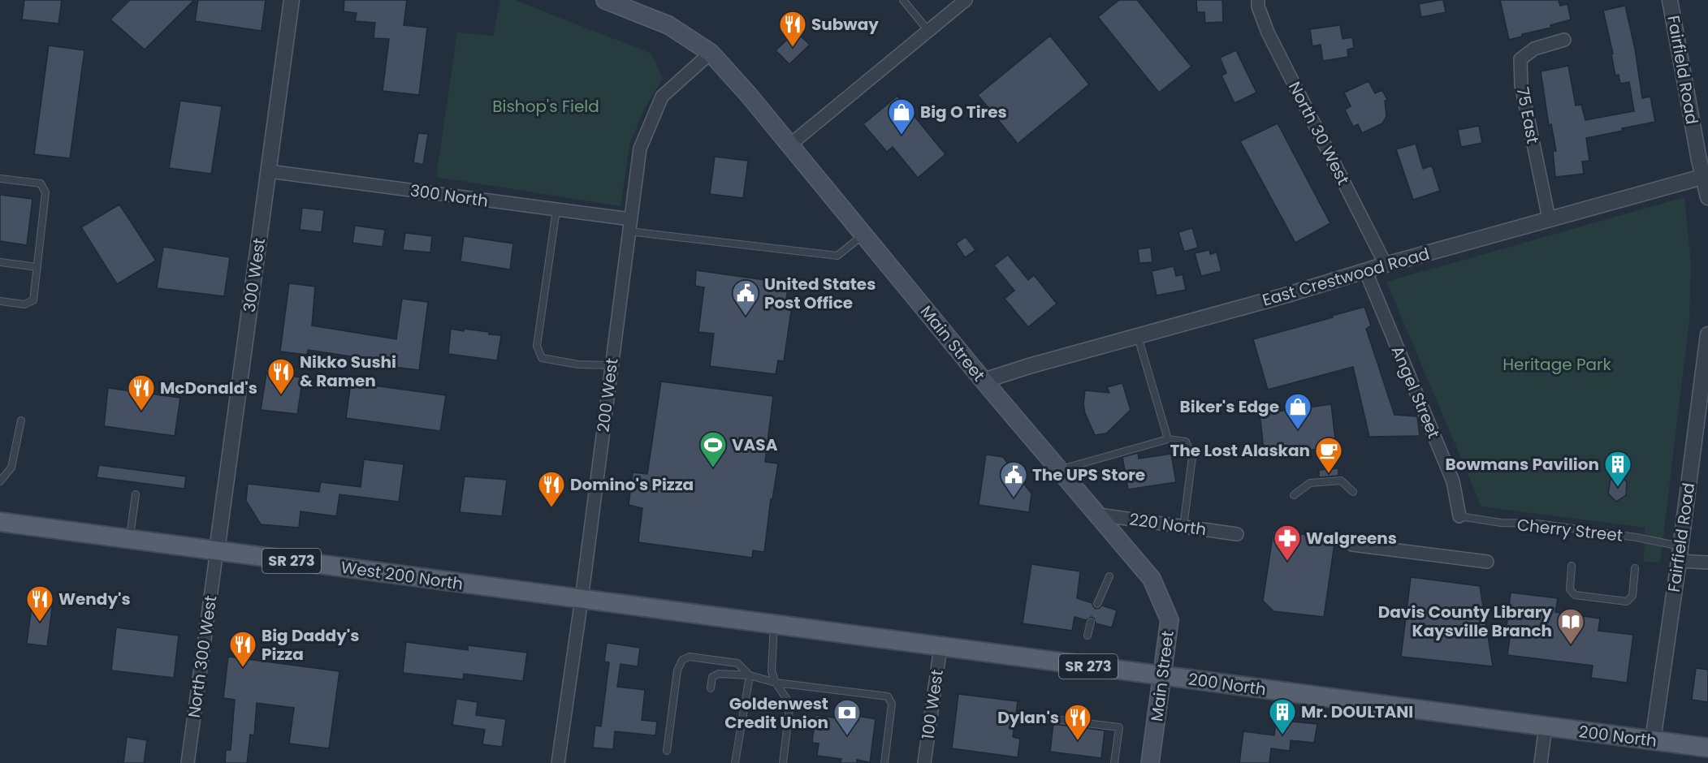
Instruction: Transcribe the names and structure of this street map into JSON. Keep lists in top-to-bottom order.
{
  "streets": {
    "main road": [
      "Main Street",
      "SR 273",
      "West 200 North",
      "200 North"
    ],
    "street": [
      "Fairfield Road",
      "75 East",
      "North 30 West",
      "300 North",
      "300 West",
      "East Crestwood Road",
      "Angel Street",
      "200 West",
      "220 North",
      "North 300 West",
      "100 West"
    ],
    "lane": ["Cherry Street"]
  },
  "crossings": [
    ["Fairfield Road", "East Crestwood Road"],
    ["Fairfield Road", "Cherry Street"],
    ["Fairfield Road", "200 North"],
    ["75 East", "East Crestwood Road"],
    ["North 30 West", "East Crestwood Road"],
    ["300 North", "300 West"],
    ["300 North", "200 West"],
    ["300 West", "West 200 North"],
    ["300 West", "North 300 West"],
    ["East Crestwood Road", "Main Street"],
    ["East Crestwood Road", "Angel Street"],
    ["Main Street", "200 West"],
    ["Main Street", "220 North"],
    ["Main Street", "200 North"],
    ["Angel Street", "Cherry Street"],
    ["200 West", "West 200 North"],
    ["West 200 North", "North 300 West"],
    ["West 200 North", "200 North"],
    ["200 North", "100 West"]
  ],
  "parks": ["Bishop's Field", "Heritage Park"],
  "places": {
    "restaurant": [
      "Subway",
      "Nikko Sushi & Ramen",
      "McDonald's",
      "Domino's Pizza",
      "Wendy's",
      "Big Daddy's Pizza",
      "Dylan's"
    ],
    "shop": ["Big O Tires", "Biker's Edge"],
    "public building": ["United States Post Office", "The UPS Store"],
    "sports": ["VASA"],
    "cafe": ["The Lost Alaskan"],
    "building": ["Bowmans Pavilion", "Mr. DOULTANI"],
    "pharmacy": ["Walgreens"],
    "library": ["Davis County Library Kaysville Branch"],
    "bank": ["Goldenwest Credit Union"]
  }
}
